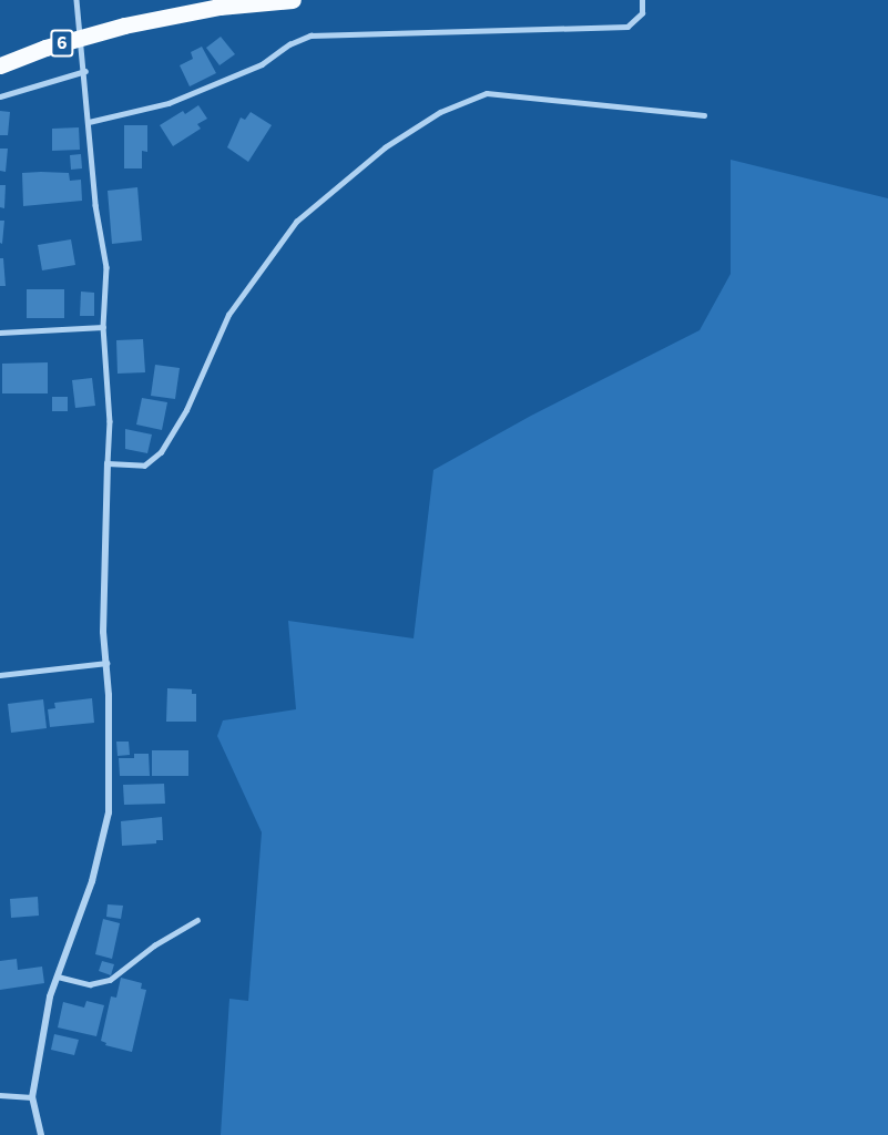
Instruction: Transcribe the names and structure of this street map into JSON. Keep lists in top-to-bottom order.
{
  "streets": {
    "main road": ["6"]
  }
}
